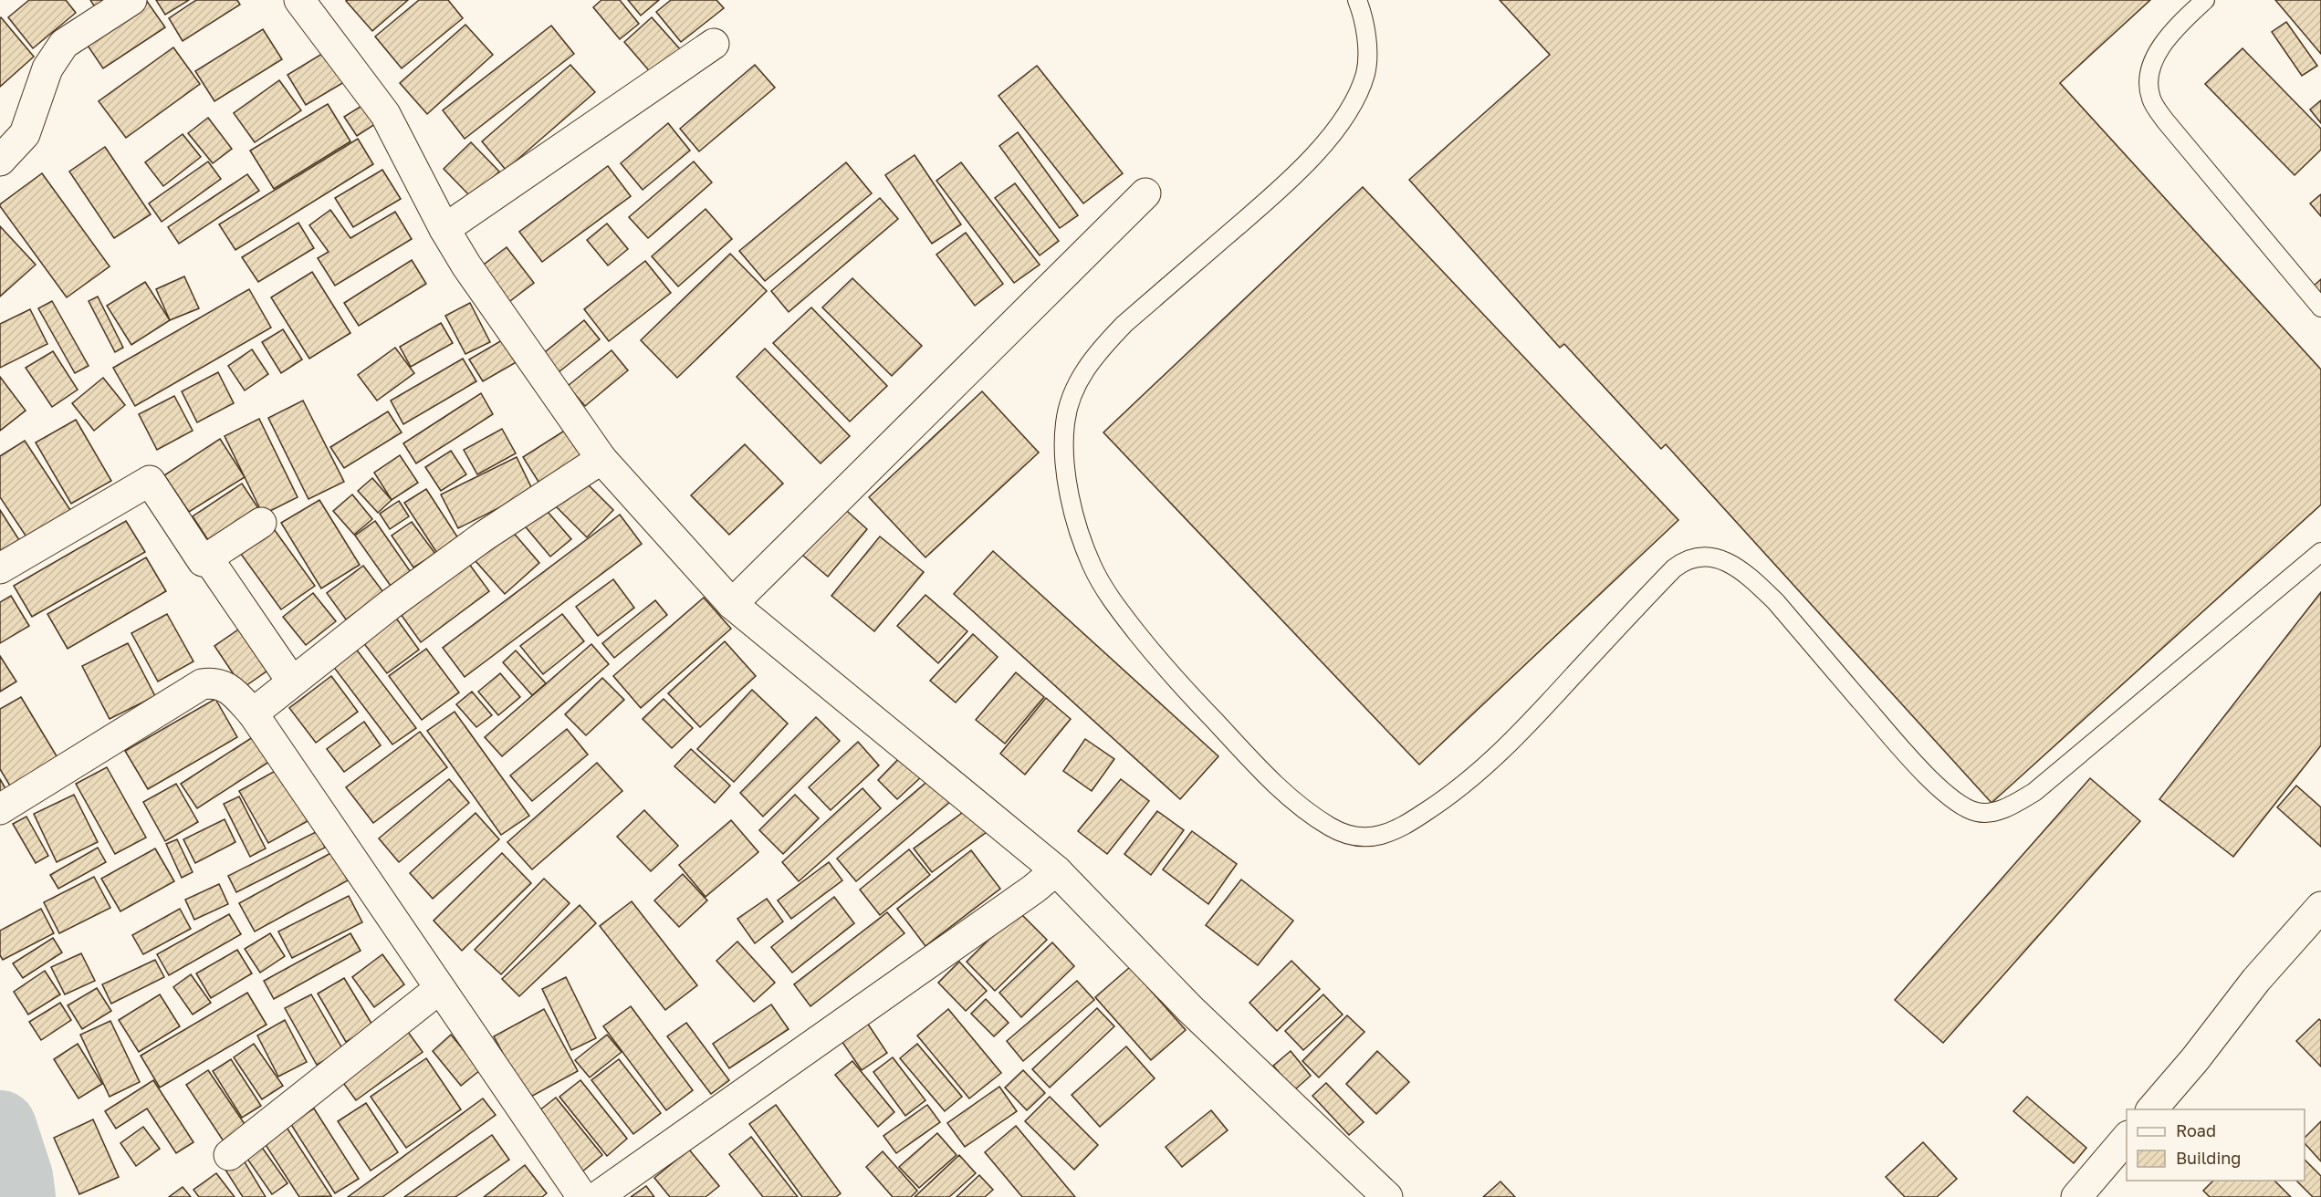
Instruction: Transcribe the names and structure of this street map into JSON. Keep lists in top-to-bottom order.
{
  "legend": ["Road", "Building"]
}
